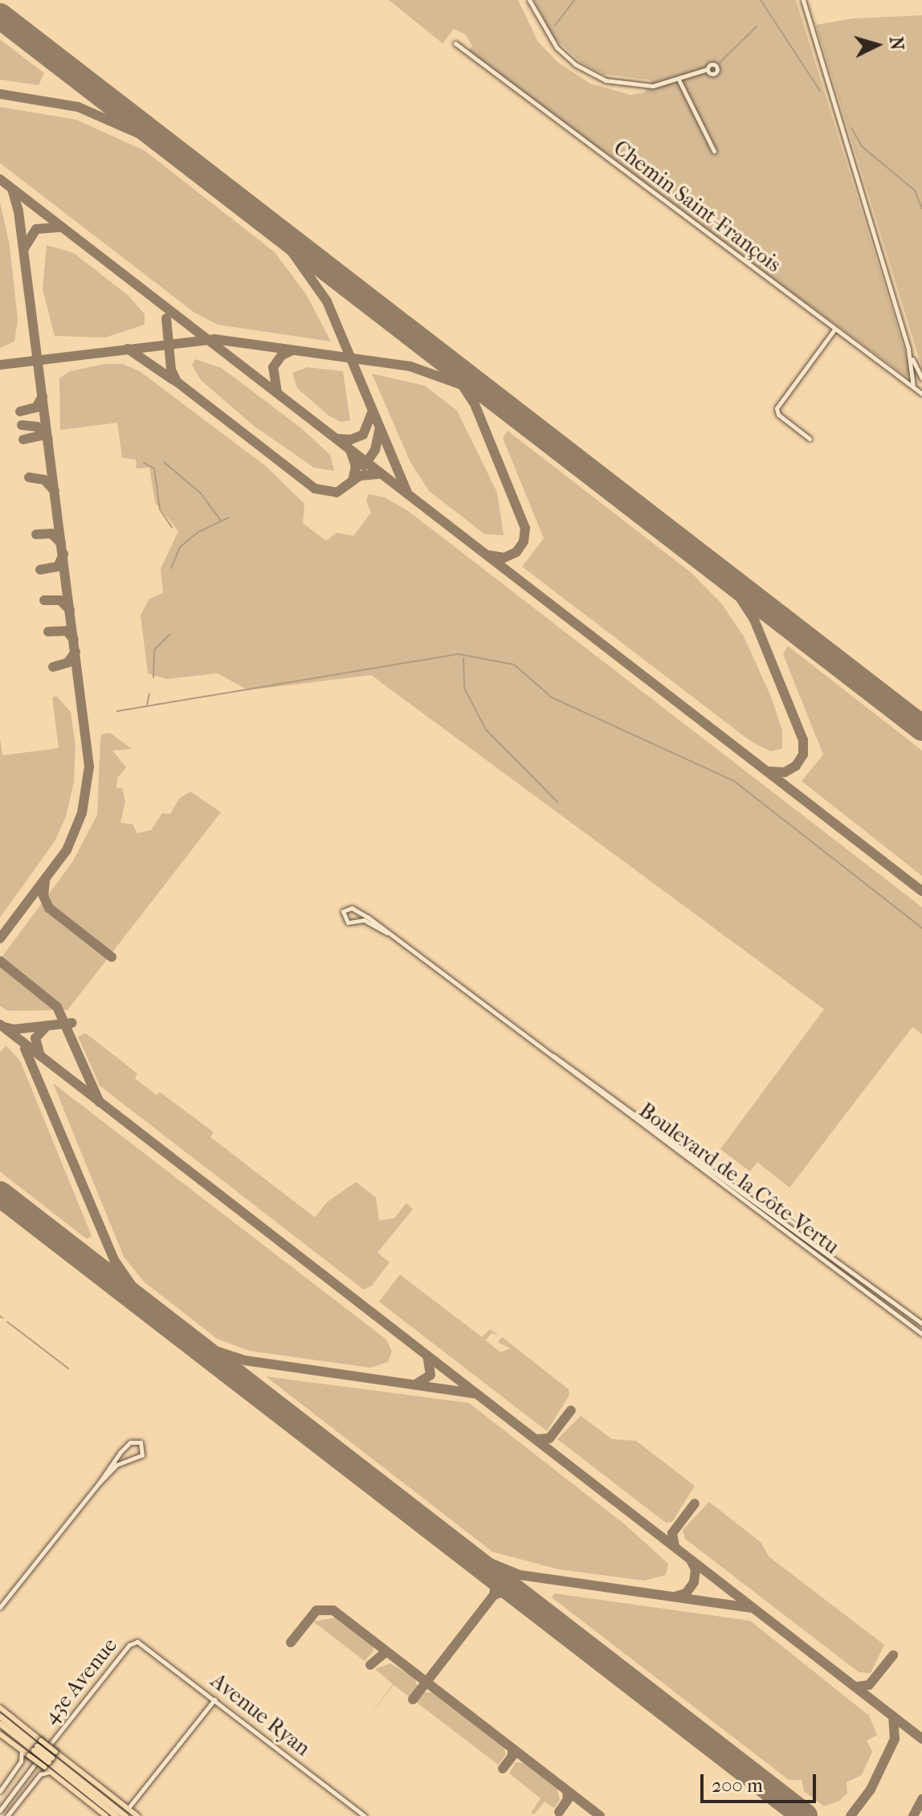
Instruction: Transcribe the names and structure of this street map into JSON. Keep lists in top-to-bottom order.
{
  "streets": {
    "street": [
      "Chemin Saint-François",
      "Boulevard de la Côte-Vertu",
      "43e Avenue",
      "Avenue Ryan"
    ]
  },
  "crossings": [
    ["43e Avenue", "Avenue Ryan"]
  ],
  "scale_bar": "200 m",
  "north": "right"
}
